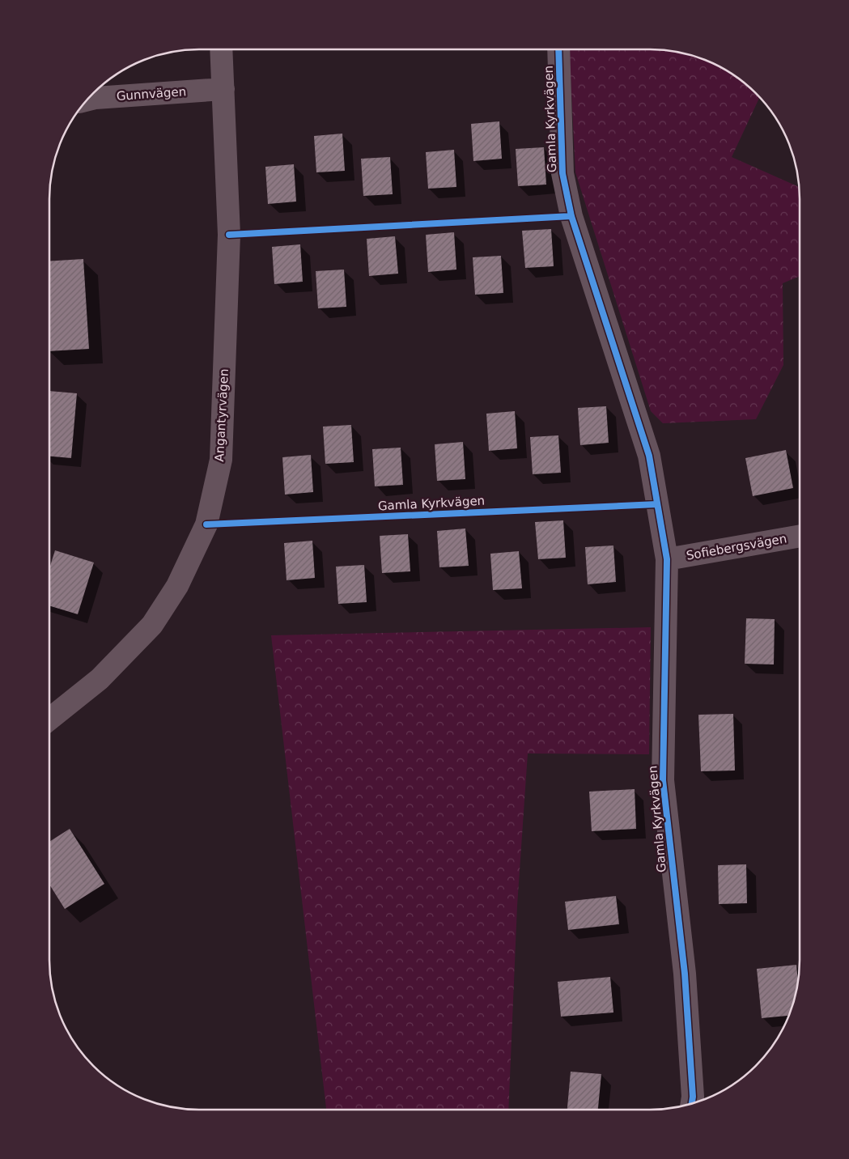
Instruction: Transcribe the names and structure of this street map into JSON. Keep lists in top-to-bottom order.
{
  "streets": {
    "street": [
      "Gunnvägen",
      "Gamla Kyrkvägen",
      "Angantyrvägen",
      "Sofiebergsvägen"
    ]
  },
  "crossings": [
    ["Gunnvägen", "Angantyrvägen"],
    ["Gamla Kyrkvägen", "Sofiebergsvägen"]
  ]
}
